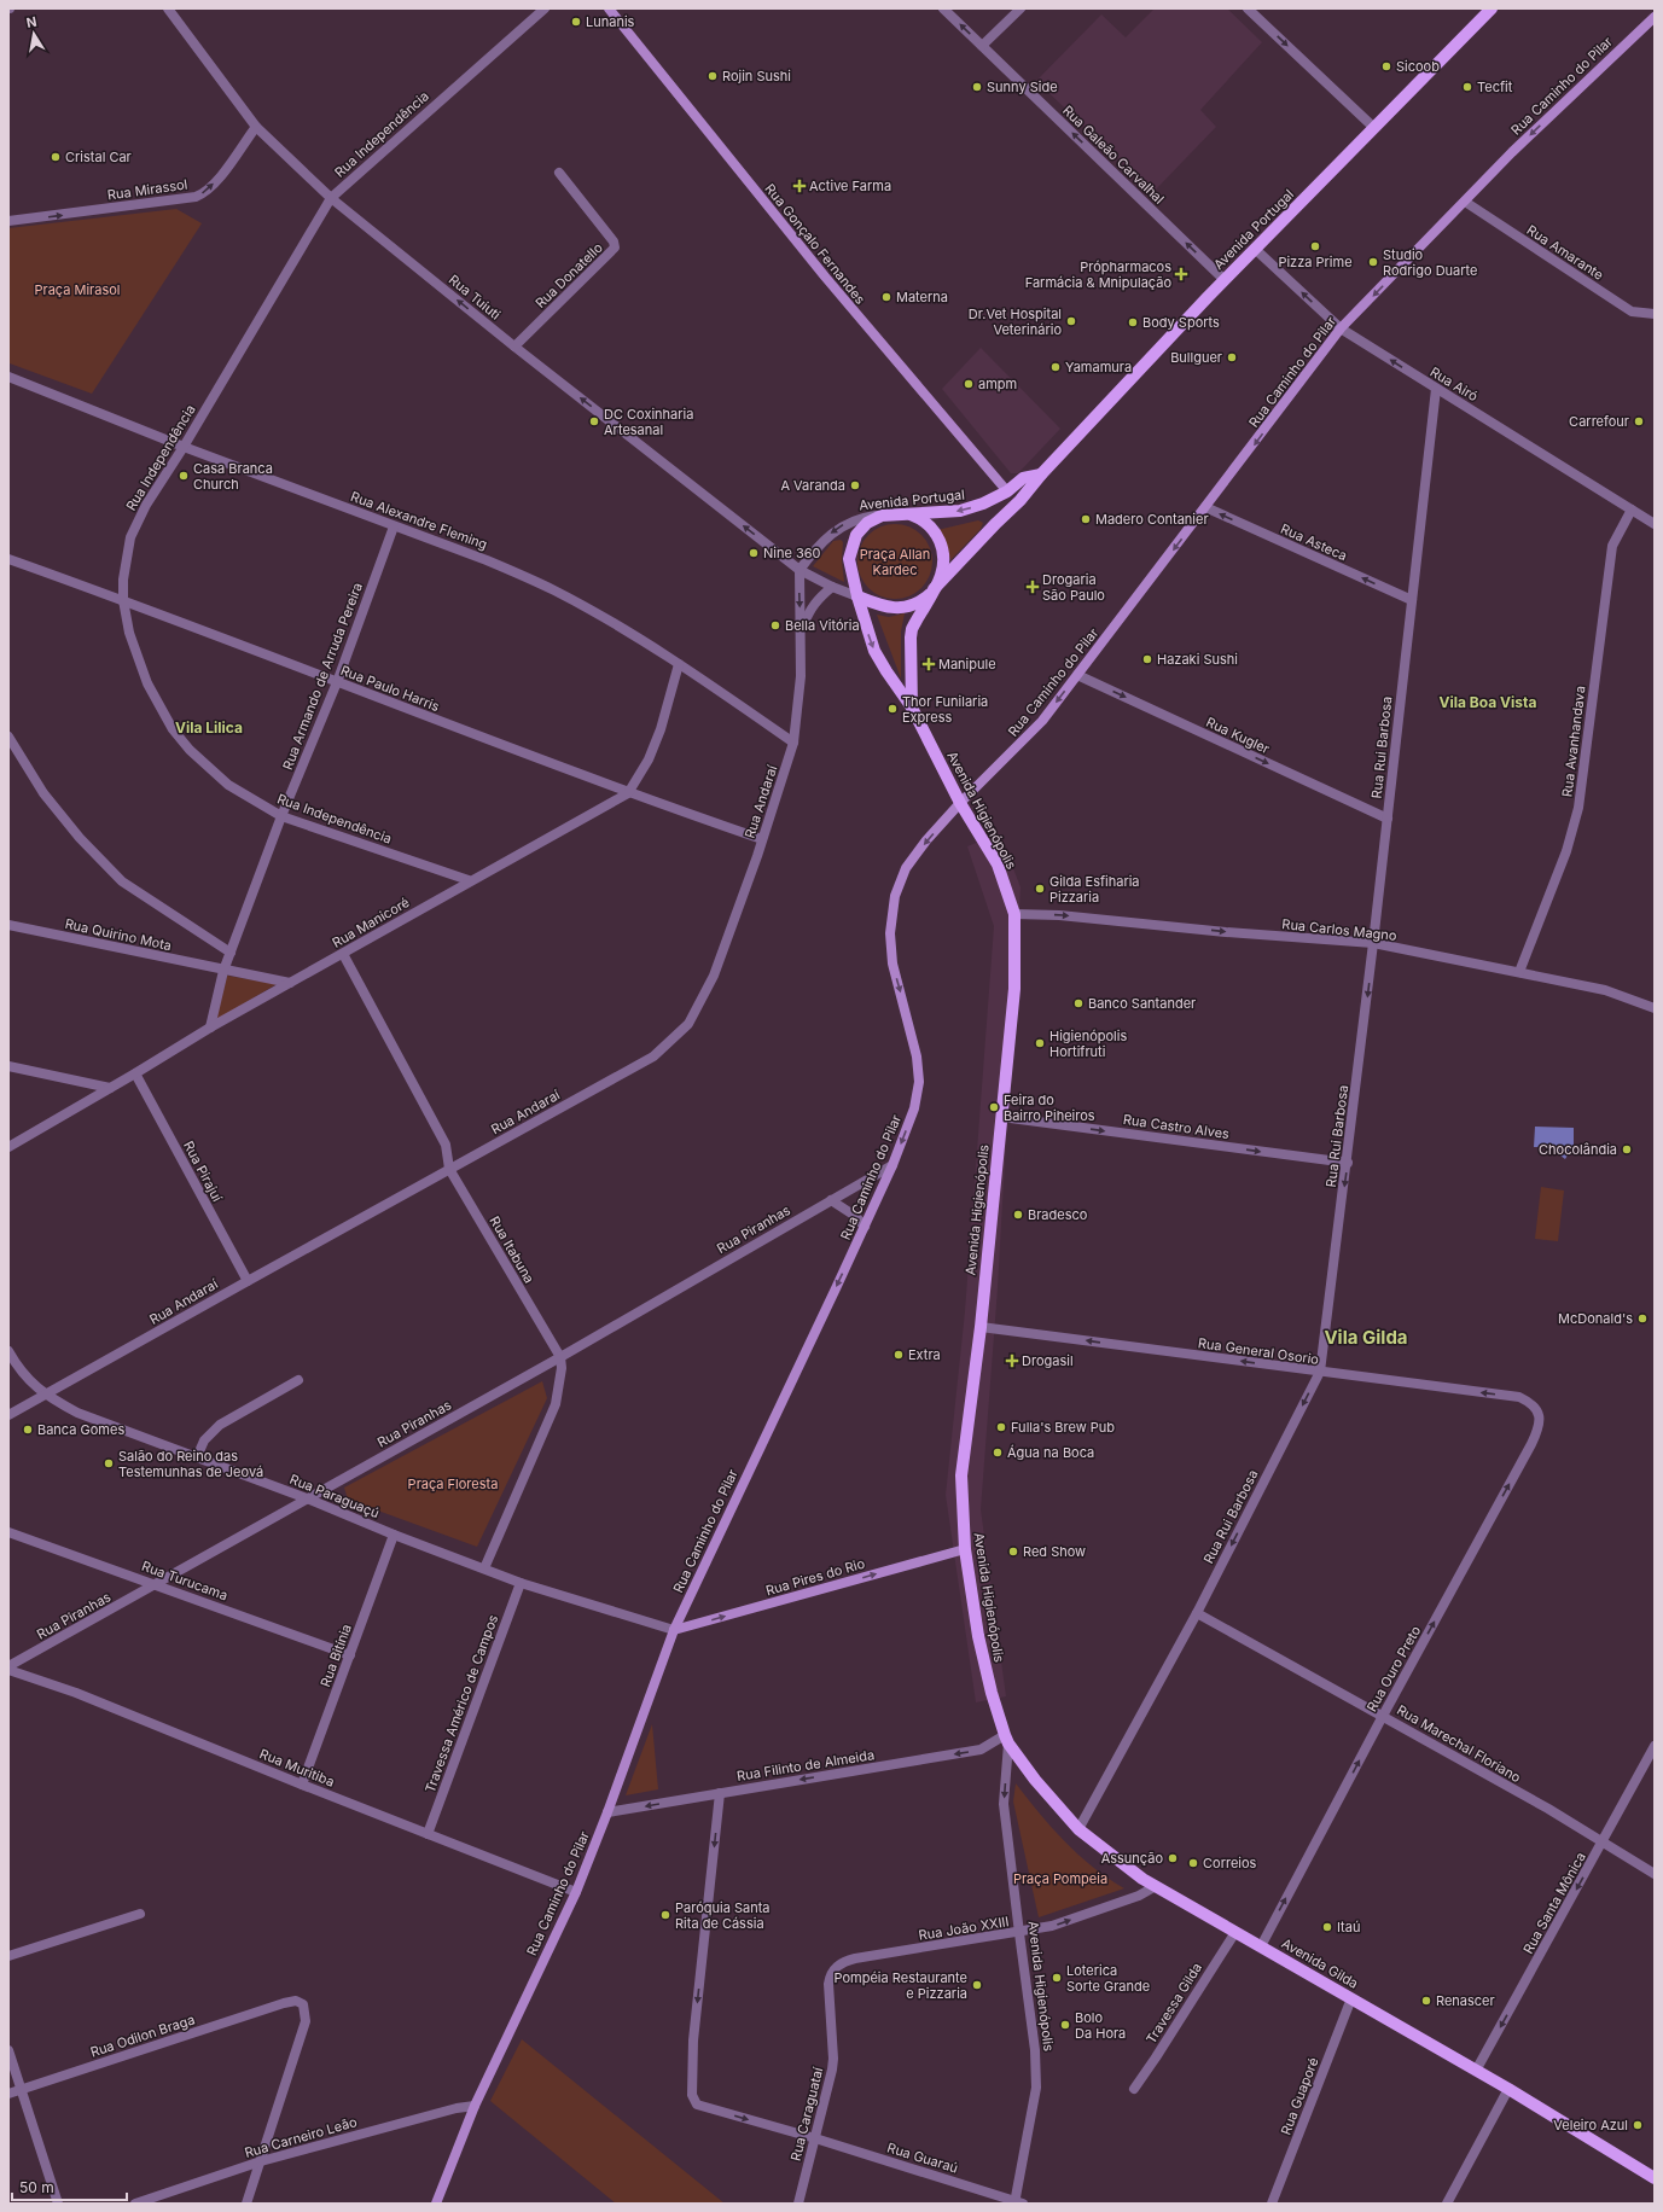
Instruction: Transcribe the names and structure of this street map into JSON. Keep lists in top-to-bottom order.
{
  "streets": {
    "main road": [
      "Rua Caminho do Pilar",
      "Avenida Portugal",
      "Rua Gonçalo Fernandes",
      "Avenida Higienópolis",
      "Rua Pires do Rio",
      "Avenida Gilda"
    ],
    "street": [
      "Rua Independência",
      "Rua Galeão Carvalhal",
      "Rua Mirassol",
      "Rua Amarante",
      "Rua Donatello",
      "Rua Tuiuti",
      "Rua Airó",
      "Rua Alexandre Fleming",
      "Rua Asteca",
      "Rua Armando de Arruda Pereira",
      "Rua Paulo Harris",
      "Rua Kugler",
      "Rua Avanhandava",
      "Rua Rui Barbosa",
      "Rua Andaraí",
      "Rua Manicoré",
      "Rua Carlos Magno",
      "Rua Quirino Mota",
      "Rua Castro Alves",
      "Rua Pirajuí",
      "Rua Piranhas",
      "Rua Itabuna",
      "Rua General Osorio",
      "Rua Paraguaçú",
      "Rua Turucama",
      "Rua Bitínia",
      "Rua Ouro Preto",
      "Travessa Américo de Campos",
      "Rua Marechal Floriano",
      "Rua Filinto de Almeida",
      "Rua Muritiba",
      "Rua Santa Mônica",
      "Rua João XXIII",
      "Travessa Gilda",
      "Rua Odilon Braga",
      "Rua Guaporé",
      "Rua Caraguataí",
      "Rua Carneiro Leão",
      "Rua Guaraú"
    ]
  },
  "crossings": [
    ["Rua Caminho do Pilar", "Rua Amarante"],
    ["Rua Caminho do Pilar", "Rua Airó"],
    ["Rua Caminho do Pilar", "Rua Asteca"],
    ["Rua Caminho do Pilar", "Rua Kugler"],
    ["Rua Caminho do Pilar", "Avenida Higienópolis"],
    ["Rua Caminho do Pilar", "Rua Piranhas"],
    ["Rua Caminho do Pilar", "Rua Paraguaçú"],
    ["Rua Caminho do Pilar", "Rua Pires do Rio"],
    ["Rua Caminho do Pilar", "Rua Filinto de Almeida"],
    ["Rua Caminho do Pilar", "Rua Muritiba"],
    ["Rua Caminho do Pilar", "Rua Carneiro Leão"],
    ["Rua Independência", "Rua Tuiuti"],
    ["Rua Independência", "Rua Alexandre Fleming"],
    ["Rua Independência", "Rua Armando de Arruda Pereira"],
    ["Rua Independência", "Rua Paulo Harris"],
    ["Rua Independência", "Rua Manicoré"],
    ["Rua Galeão Carvalhal", "Avenida Portugal"],
    ["Rua Mirassol", "Rua Tuiuti"],
    ["Avenida Portugal", "Rua Gonçalo Fernandes"],
    ["Avenida Portugal", "Rua Tuiuti"],
    ["Avenida Portugal", "Rua Airó"],
    ["Avenida Portugal", "Rua Andaraí"],
    ["Avenida Portugal", "Avenida Higienópolis"],
    ["Rua Donatello", "Rua Tuiuti"],
    ["Rua Tuiuti", "Rua Andaraí"],
    ["Rua Airó", "Rua Avanhandava"],
    ["Rua Airó", "Rua Rui Barbosa"],
    ["Rua Alexandre Fleming", "Rua Armando de Arruda Pereira"],
    ["Rua Alexandre Fleming", "Rua Andaraí"],
    ["Rua Alexandre Fleming", "Rua Manicoré"],
    ["Rua Asteca", "Rua Rui Barbosa"],
    ["Rua Armando de Arruda Pereira", "Rua Paulo Harris"],
    ["Rua Armando de Arruda Pereira", "Rua Manicoré"],
    ["Rua Armando de Arruda Pereira", "Rua Quirino Mota"],
    ["Rua Paulo Harris", "Rua Andaraí"],
    ["Rua Paulo Harris", "Rua Manicoré"],
    ["Rua Kugler", "Rua Rui Barbosa"],
    ["Rua Avanhandava", "Rua Carlos Magno"],
    ["Rua Rui Barbosa", "Rua Carlos Magno"],
    ["Rua Rui Barbosa", "Rua Castro Alves"],
    ["Rua Rui Barbosa", "Rua General Osorio"],
    ["Rua Rui Barbosa", "Rua Marechal Floriano"],
    ["Rua Rui Barbosa", "Avenida Gilda"],
    ["Rua Andaraí", "Rua Pirajuí"],
    ["Rua Andaraí", "Rua Itabuna"],
    ["Rua Andaraí", "Rua Paraguaçú"],
    ["Avenida Higienópolis", "Rua Carlos Magno"],
    ["Avenida Higienópolis", "Rua Castro Alves"],
    ["Avenida Higienópolis", "Rua General Osorio"],
    ["Avenida Higienópolis", "Rua Pires do Rio"],
    ["Avenida Higienópolis", "Rua Filinto de Almeida"],
    ["Avenida Higienópolis", "Rua João XXIII"],
    ["Avenida Higienópolis", "Avenida Gilda"],
    ["Avenida Higienópolis", "Rua Guaraú"],
    ["Rua Manicoré", "Rua Quirino Mota"],
    ["Rua Manicoré", "Rua Pirajuí"],
    ["Rua Manicoré", "Rua Itabuna"],
    ["Rua Piranhas", "Rua Itabuna"],
    ["Rua Piranhas", "Rua Paraguaçú"],
    ["Rua Piranhas", "Rua Turucama"],
    ["Rua Piranhas", "Rua Muritiba"],
    ["Rua General Osorio", "Rua Ouro Preto"],
    ["Rua Paraguaçú", "Rua Pires do Rio"],
    ["Rua Paraguaçú", "Rua Bitínia"],
    ["Rua Paraguaçú", "Travessa Américo de Campos"],
    ["Rua Turucama", "Rua Bitínia"],
    ["Rua Bitínia", "Rua Muritiba"],
    ["Rua Ouro Preto", "Rua Marechal Floriano"],
    ["Rua Ouro Preto", "Avenida Gilda"],
    ["Travessa Américo de Campos", "Rua Muritiba"],
    ["Rua Marechal Floriano", "Rua Santa Mônica"],
    ["Rua Filinto de Almeida", "Avenida Gilda"],
    ["Rua Filinto de Almeida", "Rua Guaraú"],
    ["Rua Santa Mônica", "Avenida Gilda"],
    ["Rua João XXIII", "Avenida Gilda"],
    ["Rua João XXIII", "Rua Caraguataí"],
    ["Avenida Gilda", "Travessa Gilda"],
    ["Avenida Gilda", "Rua Guaporé"],
    ["Rua Odilon Braga", "Rua Carneiro Leão"],
    ["Rua Caraguataí", "Rua Guaraú"]
  ],
  "one_way": [
    "Rua Caminho do Pilar",
    "Rua Galeão Carvalhal",
    "Rua Mirassol",
    "Rua Tuiuti",
    "Rua Airó",
    "Rua Asteca",
    "Rua Kugler",
    "Rua Rui Barbosa",
    "Rua Carlos Magno",
    "Rua Castro Alves",
    "Rua General Osorio",
    "Rua Pires do Rio",
    "Rua Ouro Preto",
    "Rua Filinto de Almeida",
    "Rua Santa Mônica",
    "Rua João XXIII",
    "Rua Guaraú"
  ],
  "districts": ["Vila Boa Vista", "Vila Lilica", "Vila Gilda"],
  "parks": [
    "Praça Mirasol",
    "Praça Allan Kardec",
    "Praça Floresta",
    "Praça Pompeia"
  ],
  "places": {
    "other": [
      "Lunanis",
      "Sicoob",
      "Rojin Sushi",
      "Sunny Side",
      "Tecfit",
      "Cristal Car",
      "Pizza Prime",
      "Studio Rodrigo Duarte",
      "Materna",
      "Dr.Vet Hospital Veterinário",
      "Body Sports",
      "Bullguer",
      "Yamamura",
      "ampm",
      "DC Coxinharia Artesanal",
      "Carrefour",
      "Casa Branca Church",
      "A Varanda",
      "Madero Contanier",
      "Nine 360",
      "Bella Vitória",
      "Hazaki Sushi",
      "Thor Funilaria Express",
      "Gilda Esfiharia Pizzaria",
      "Banco Santander",
      "Higienópolis Hortifruti",
      "Feira do Bairro Piheiros",
      "Chocolândia",
      "Bradesco",
      "McDonald's",
      "Extra",
      "Fulla's Brew Pub",
      "Banca Gomes",
      "Água na Boca",
      "Salão do Reino das Testemunhas de Jeová",
      "Red Show",
      "Assunção",
      "Correios",
      "Paróquia Santa Rita de Cássia",
      "Itaú",
      "Loterica Sorte Grande",
      "Pompéia Restaurante e Pizzaria",
      "Renascer",
      "Bolo Da Hora",
      "Veleiro Azul"
    ],
    "health": [
      "Active Farma",
      "Própharmacos Farmácia & Mnipulação",
      "Drogaria São Paulo",
      "Manipule",
      "Drogasil"
    ]
  },
  "scale_bar": "50 m",
  "north": "top"
}
